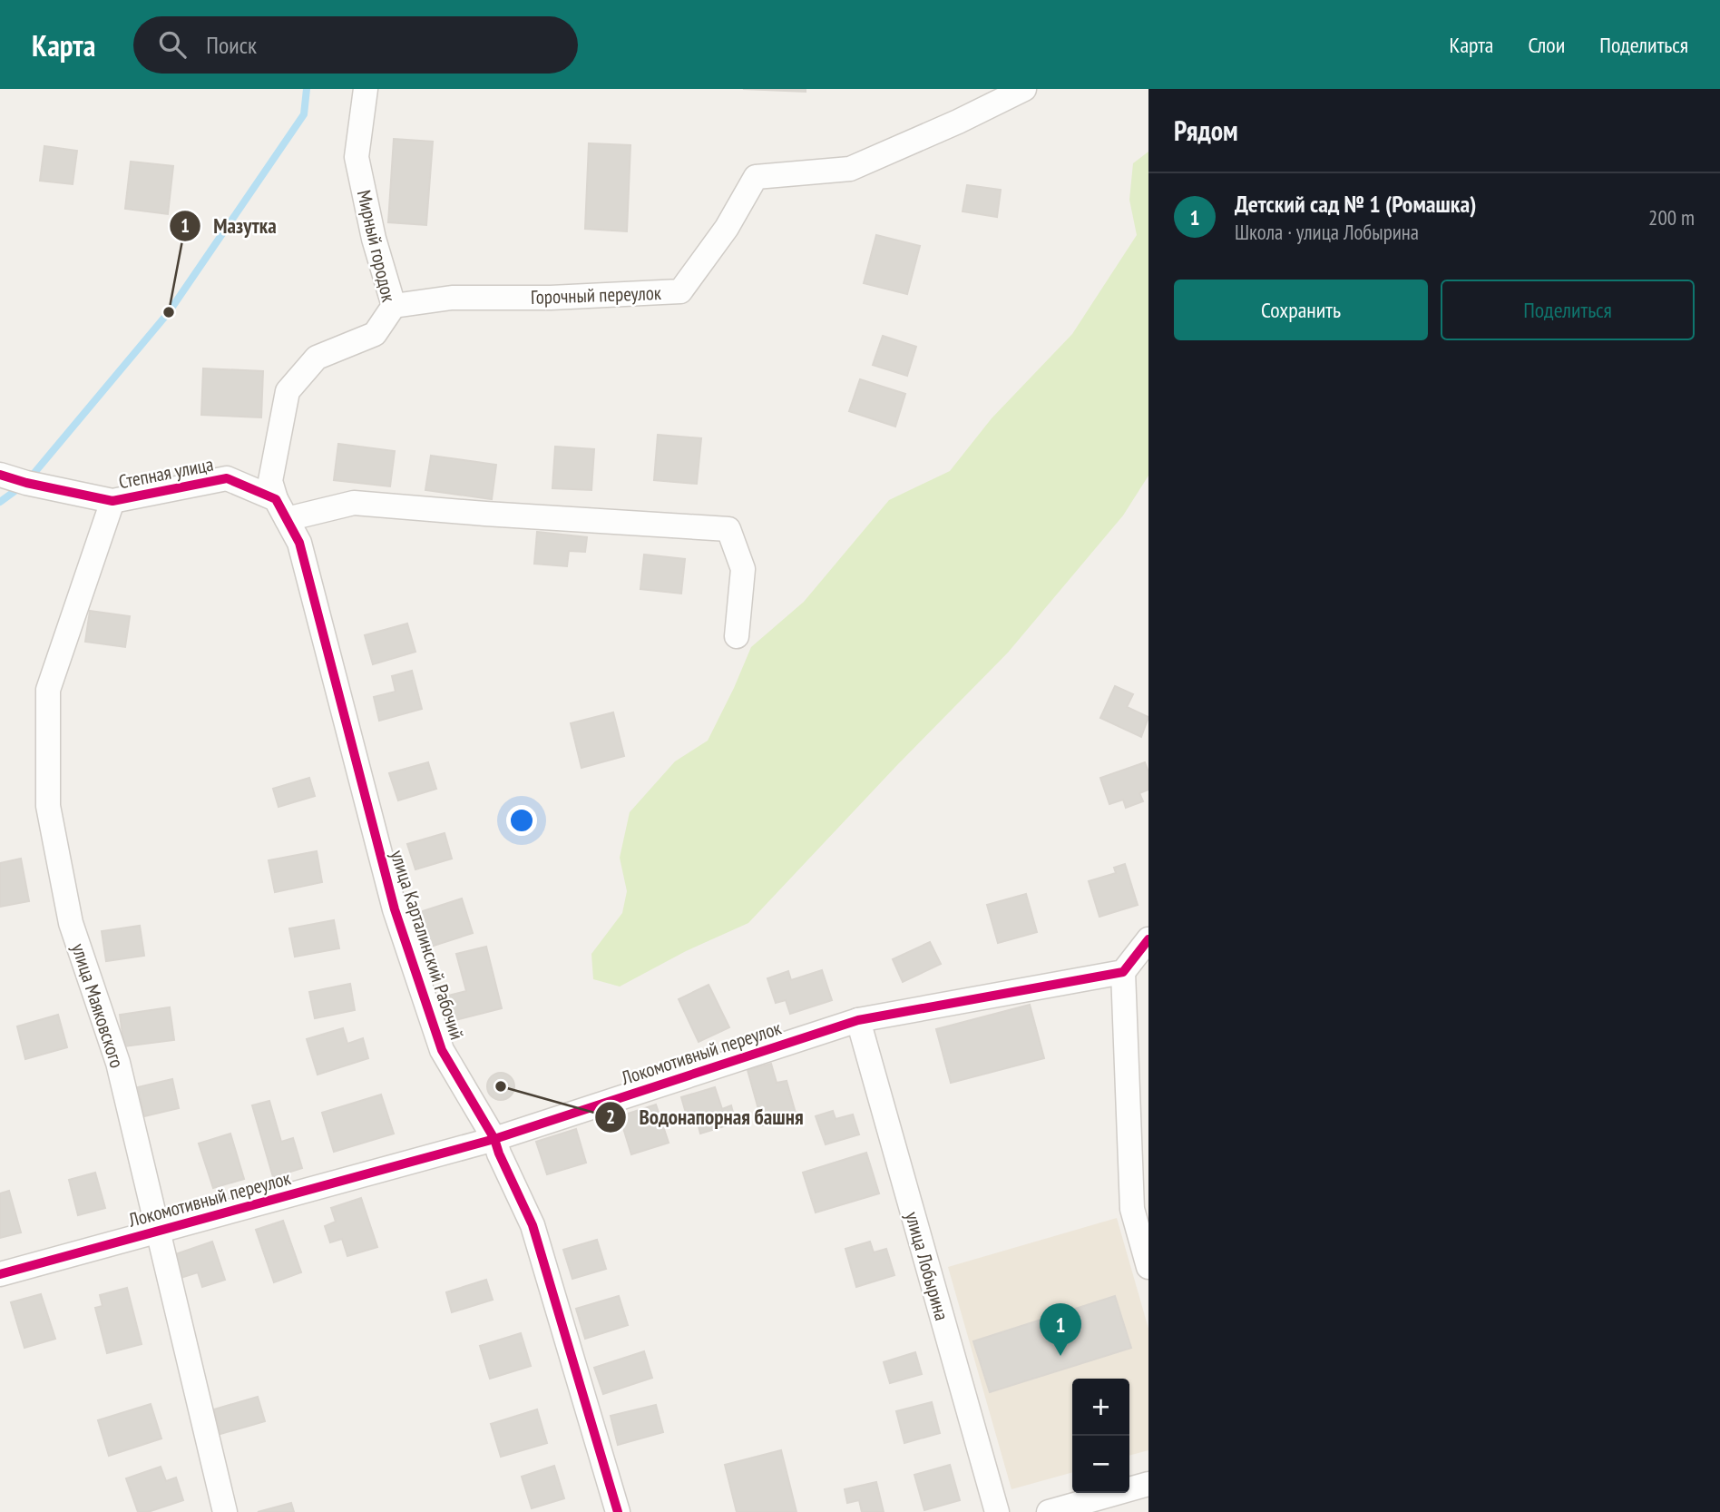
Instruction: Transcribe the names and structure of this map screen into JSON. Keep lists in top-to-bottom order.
{
  "streets": {
    "street": [
      "Мирный городок",
      "Горочный переулок",
      "Степная улица",
      "улица Карталинский Рабочий",
      "улица Маяковского",
      "Локомотивный переулок",
      "улица Лобырина"
    ]
  },
  "crossings": [
    ["Мирный городок", "Горочный переулок"],
    ["Мирный городок", "Степная улица"],
    ["Мирный городок", "улица Карталинский Рабочий"],
    ["Степная улица", "улица Карталинский Рабочий"],
    ["Степная улица", "улица Маяковского"],
    ["улица Карталинский Рабочий", "Локомотивный переулок"],
    ["улица Маяковского", "Локомотивный переулок"],
    ["Локомотивный переулок", "улица Лобырина"]
  ],
  "places": ["Мазутка", "Водонапорная башня"],
  "page": {
    "header": "Карта",
    "search": "Поиск",
    "nav": ["Карта", "Слои", "Поделиться"],
    "heading": "Рядом",
    "list": [
      {
        "mark": "1",
        "name": "Детский сад № 1 (Ромашка)",
        "note": "Школа · улица Лобырина",
        "value": "200 m"
      }
    ],
    "buttons": ["Сохранить", "Поделиться"],
    "pins": "1",
    "map_buttons": ["+", "−"]
  }
}
